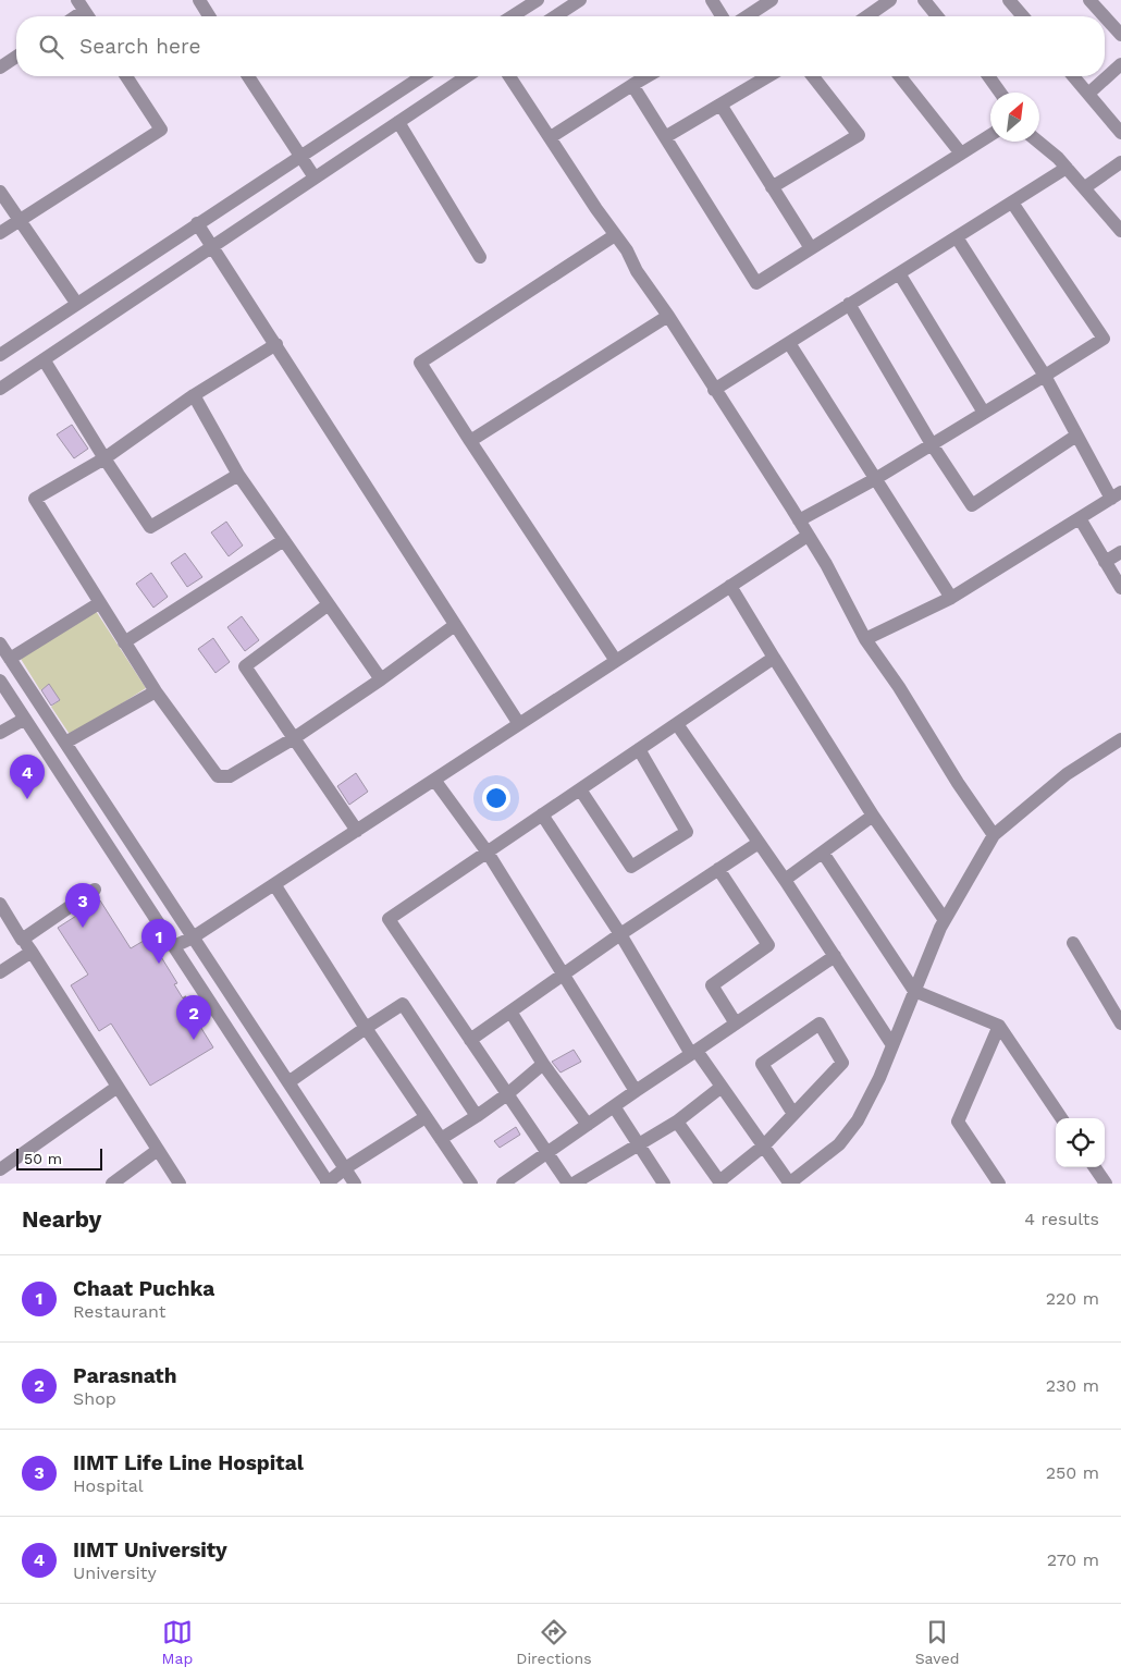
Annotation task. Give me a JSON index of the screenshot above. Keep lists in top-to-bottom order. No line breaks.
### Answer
{"scale_bar":"50 m","north":"top right","page":{"search":"Search here","pins":["4","3","1","2"],"scale":"50 m","heading":["Nearby","4 results"],"list":[{"mark":"1","name":"Chaat Puchka","note":"Restaurant","value":"220 m"},{"mark":"2","name":"Parasnath","note":"Shop","value":"230 m"},{"mark":"3","name":"IIMT Life Line Hospital","note":"Hospital","value":"250 m"},{"mark":"4","name":"IIMT University","note":"University","value":"270 m"}],"nav":["Map","Directions","Saved"]}}
